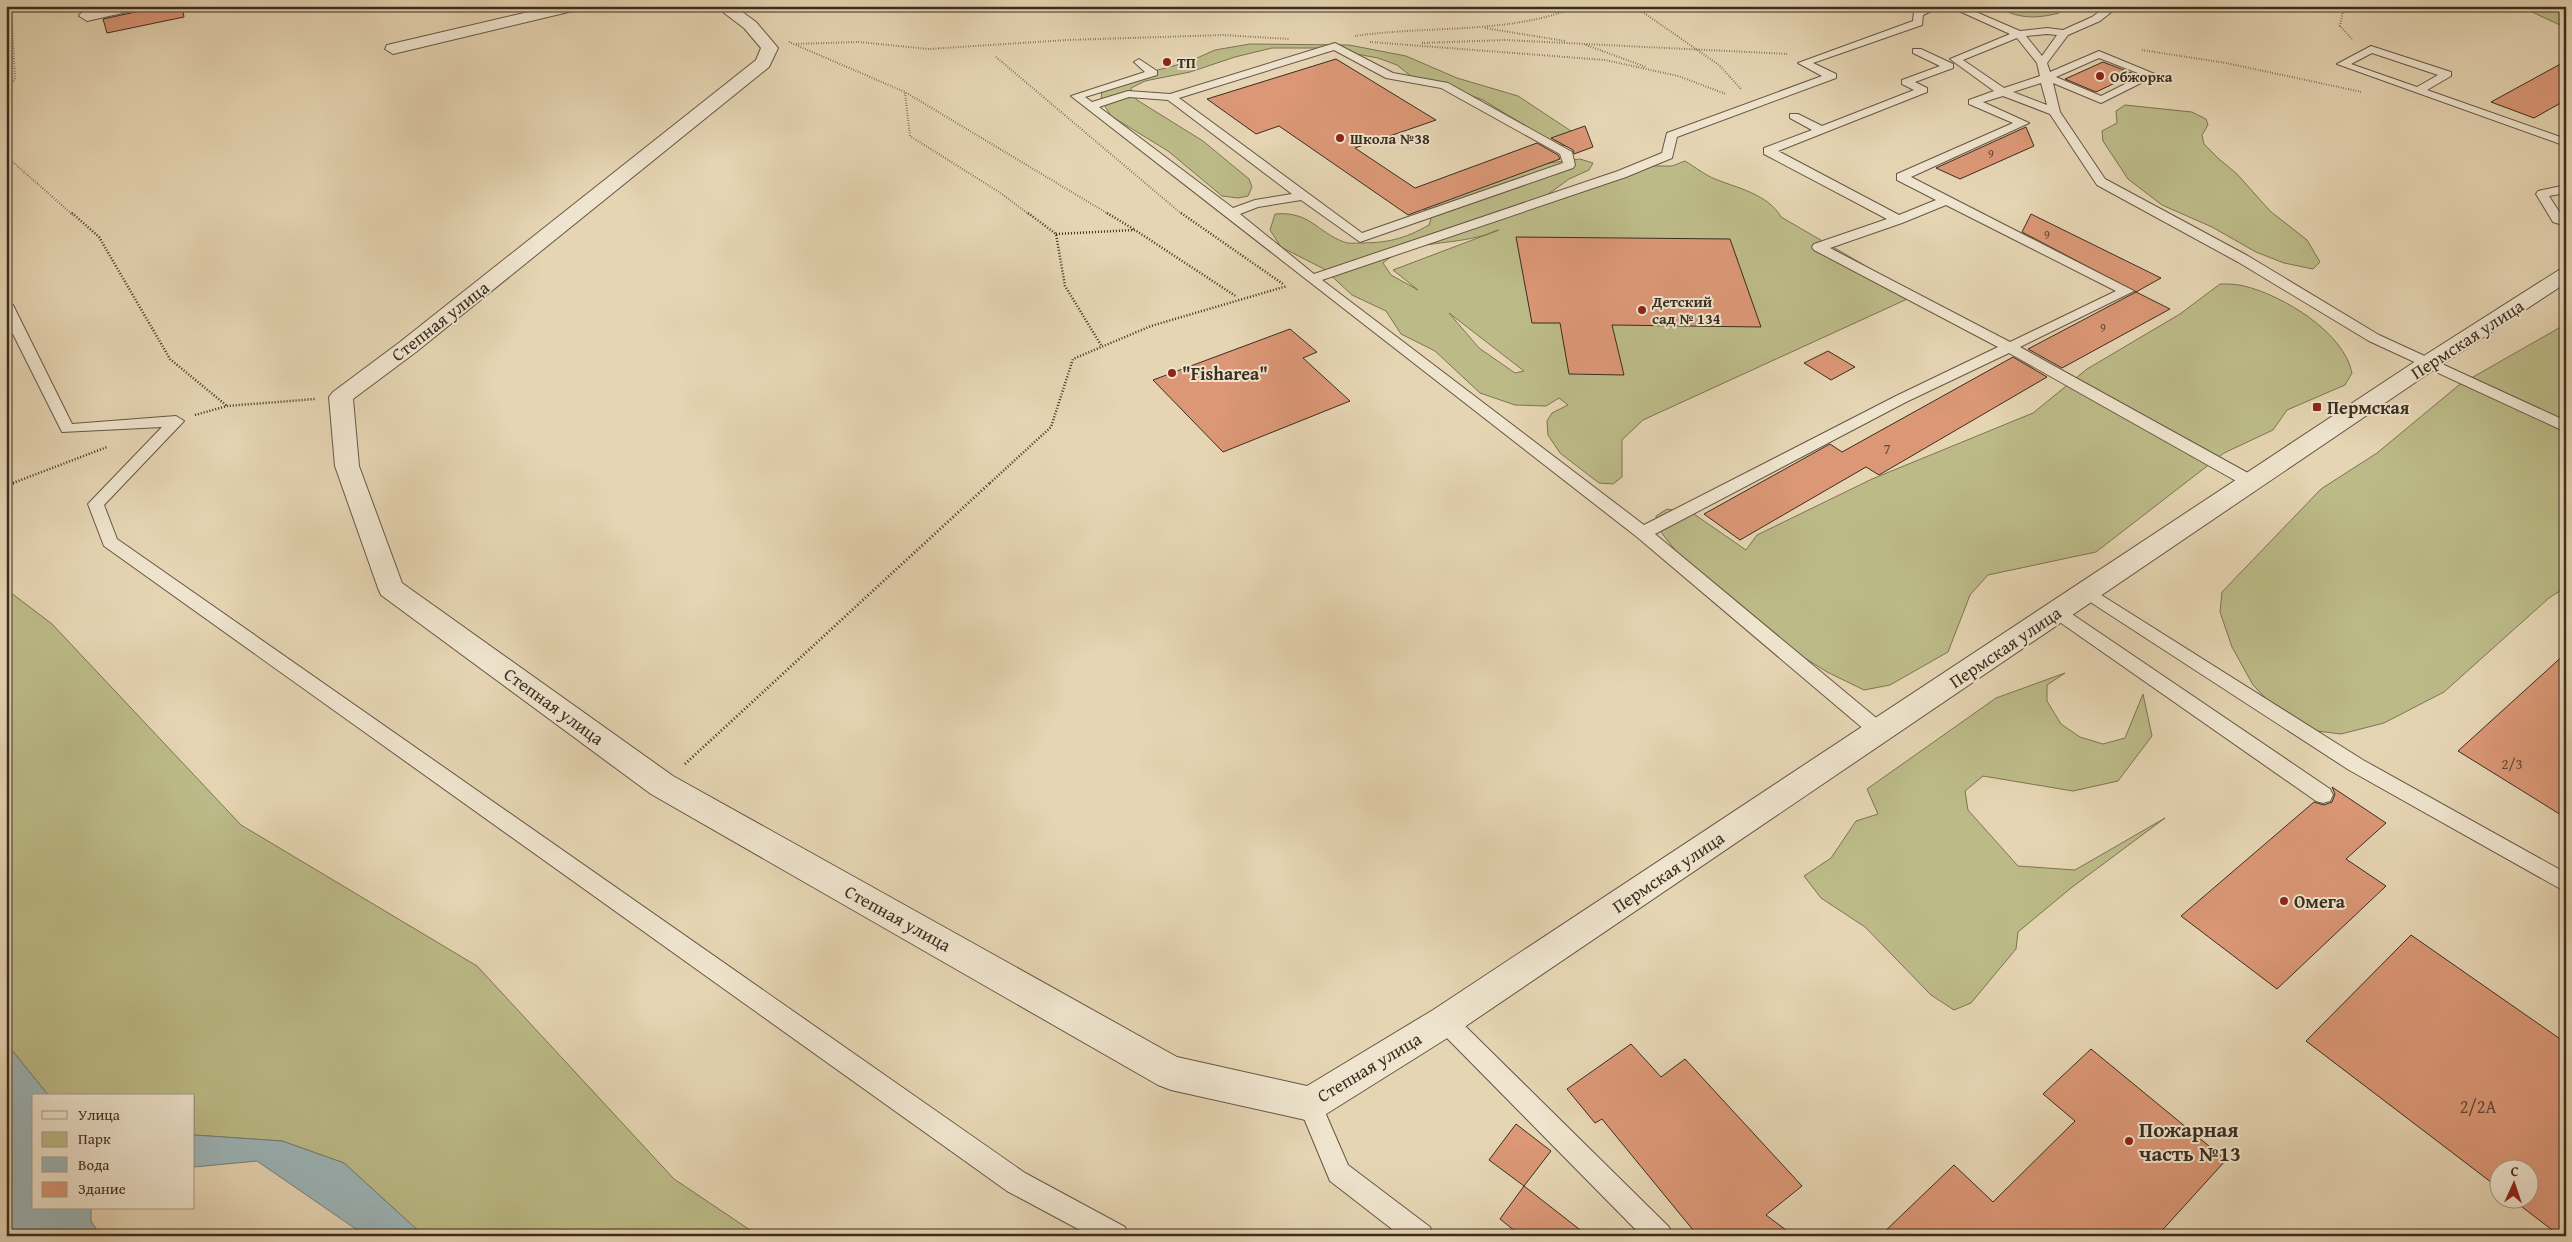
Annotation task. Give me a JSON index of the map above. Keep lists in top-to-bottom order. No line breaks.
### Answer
{"streets":{"street":["Степная улица","Пермская улица"]},"crossings":[["Степная улица","Пермская улица"]],"places":{"other":["ТП","Обжорка","Школа №38","Детский сад № 134","\"Fisharea\"","Омега","Пожарная часть №13"],"transit":["Пермская"]},"house_numbers":["9","9","9","7","2/3","2/2А"],"legend":["Улица","Парк","Вода","Здание"],"north":"top"}
